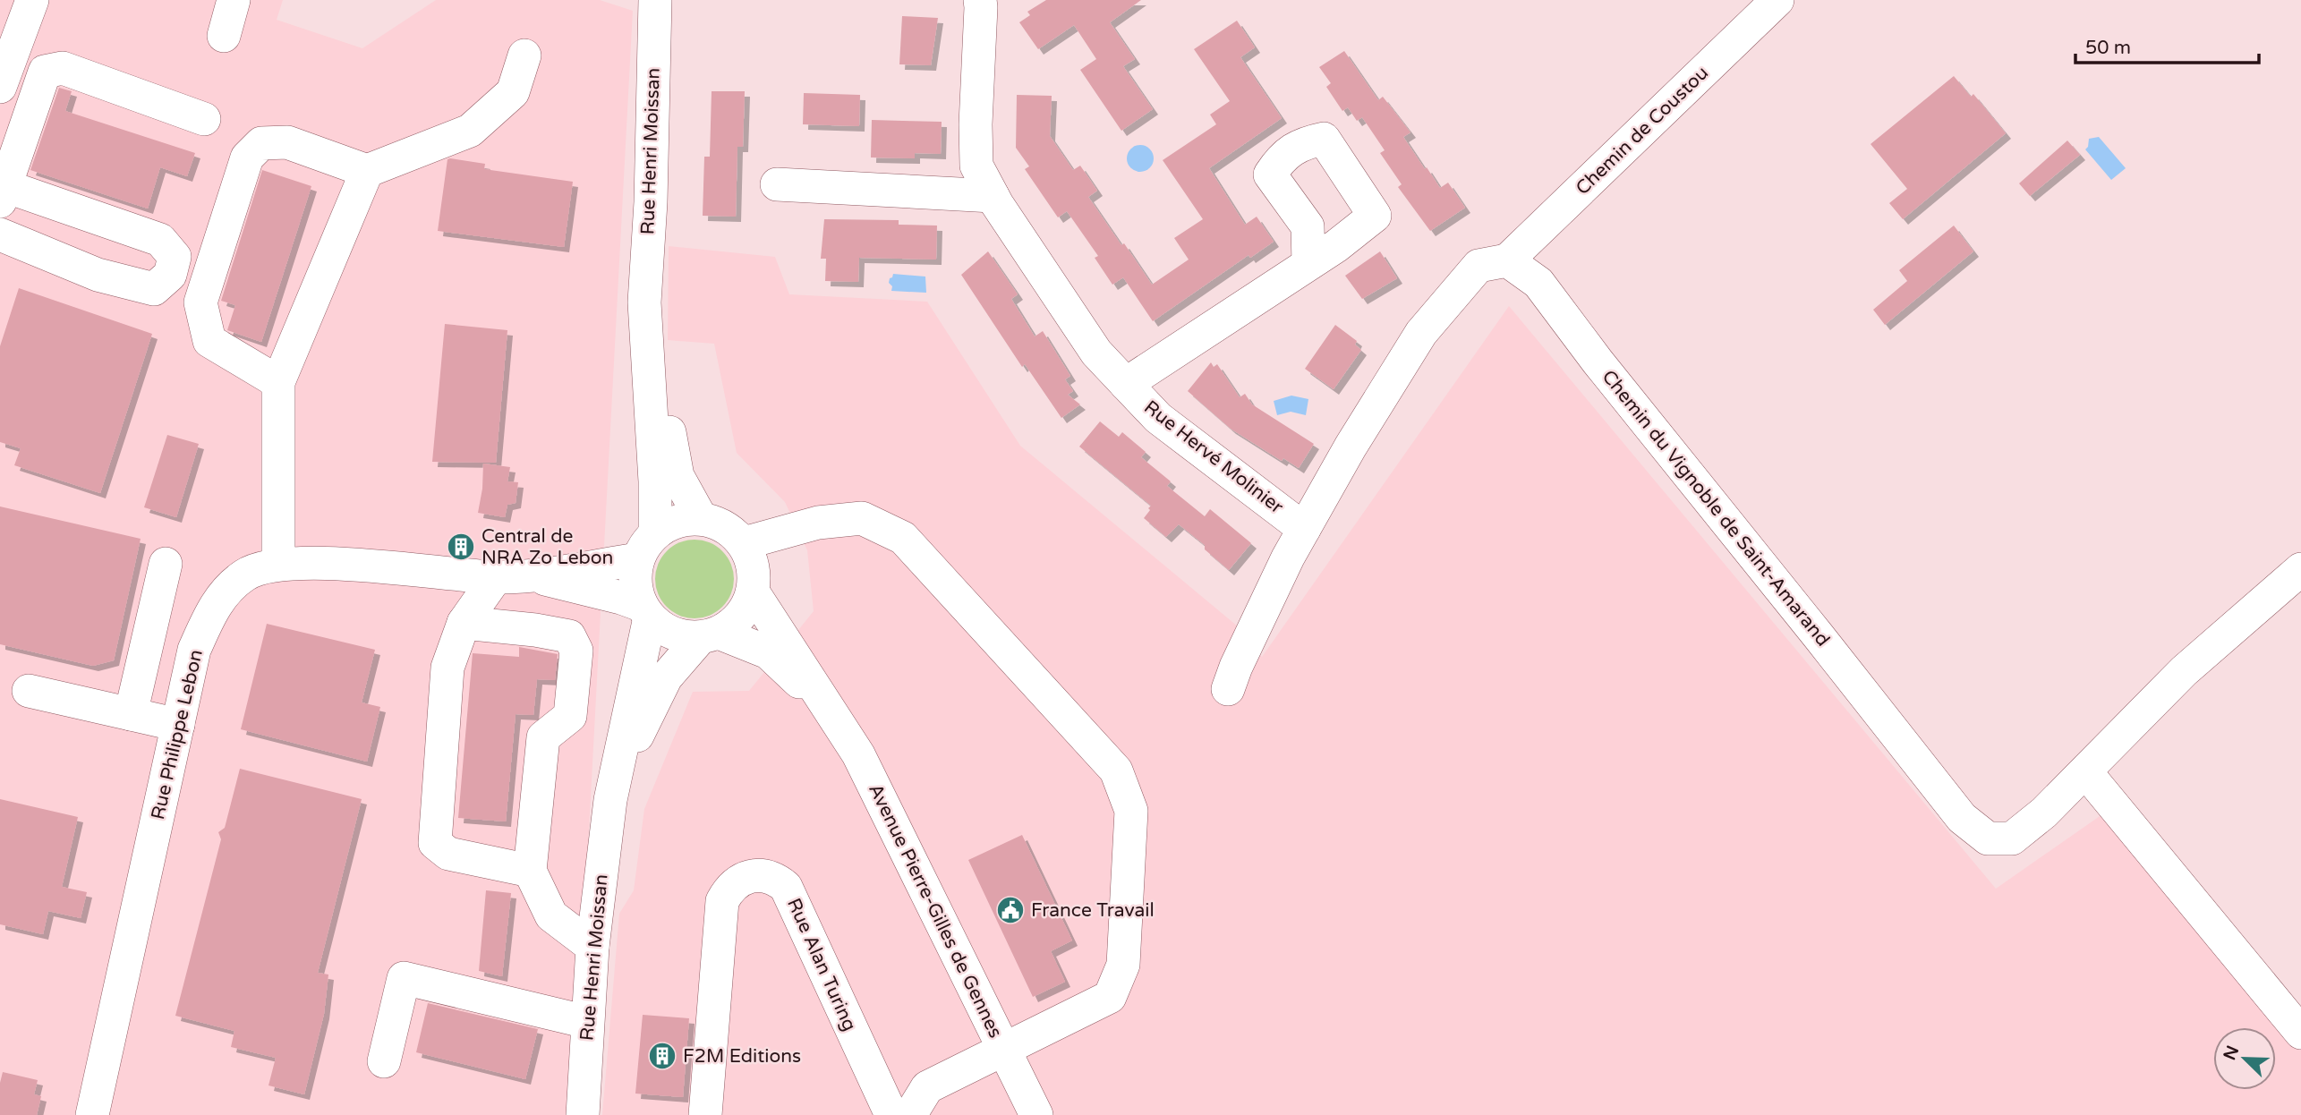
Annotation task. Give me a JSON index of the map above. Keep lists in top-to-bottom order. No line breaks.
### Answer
{"streets":{"street":["Chemin de Coustou","Rue Henri Moissan","Rue Hervé Molinier","Chemin du Vignoble de Saint-Amarand","Rue Philippe Lebon","Avenue Pierre-Gilles de Gennes","Rue Alan Turing"]},"crossings":[["Chemin de Coustou","Chemin du Vignoble de Saint-Amarand"],["Rue Henri Moissan","Rue Philippe Lebon"],["Rue Henri Moissan","Avenue Pierre-Gilles de Gennes"],["Rue Philippe Lebon","Avenue Pierre-Gilles de Gennes"]],"places":{"building":["Central de NRA Zo Lebon","F2M Editions"],"public building":["France Travail"]},"scale_bar":"50 m","north":"top left"}
